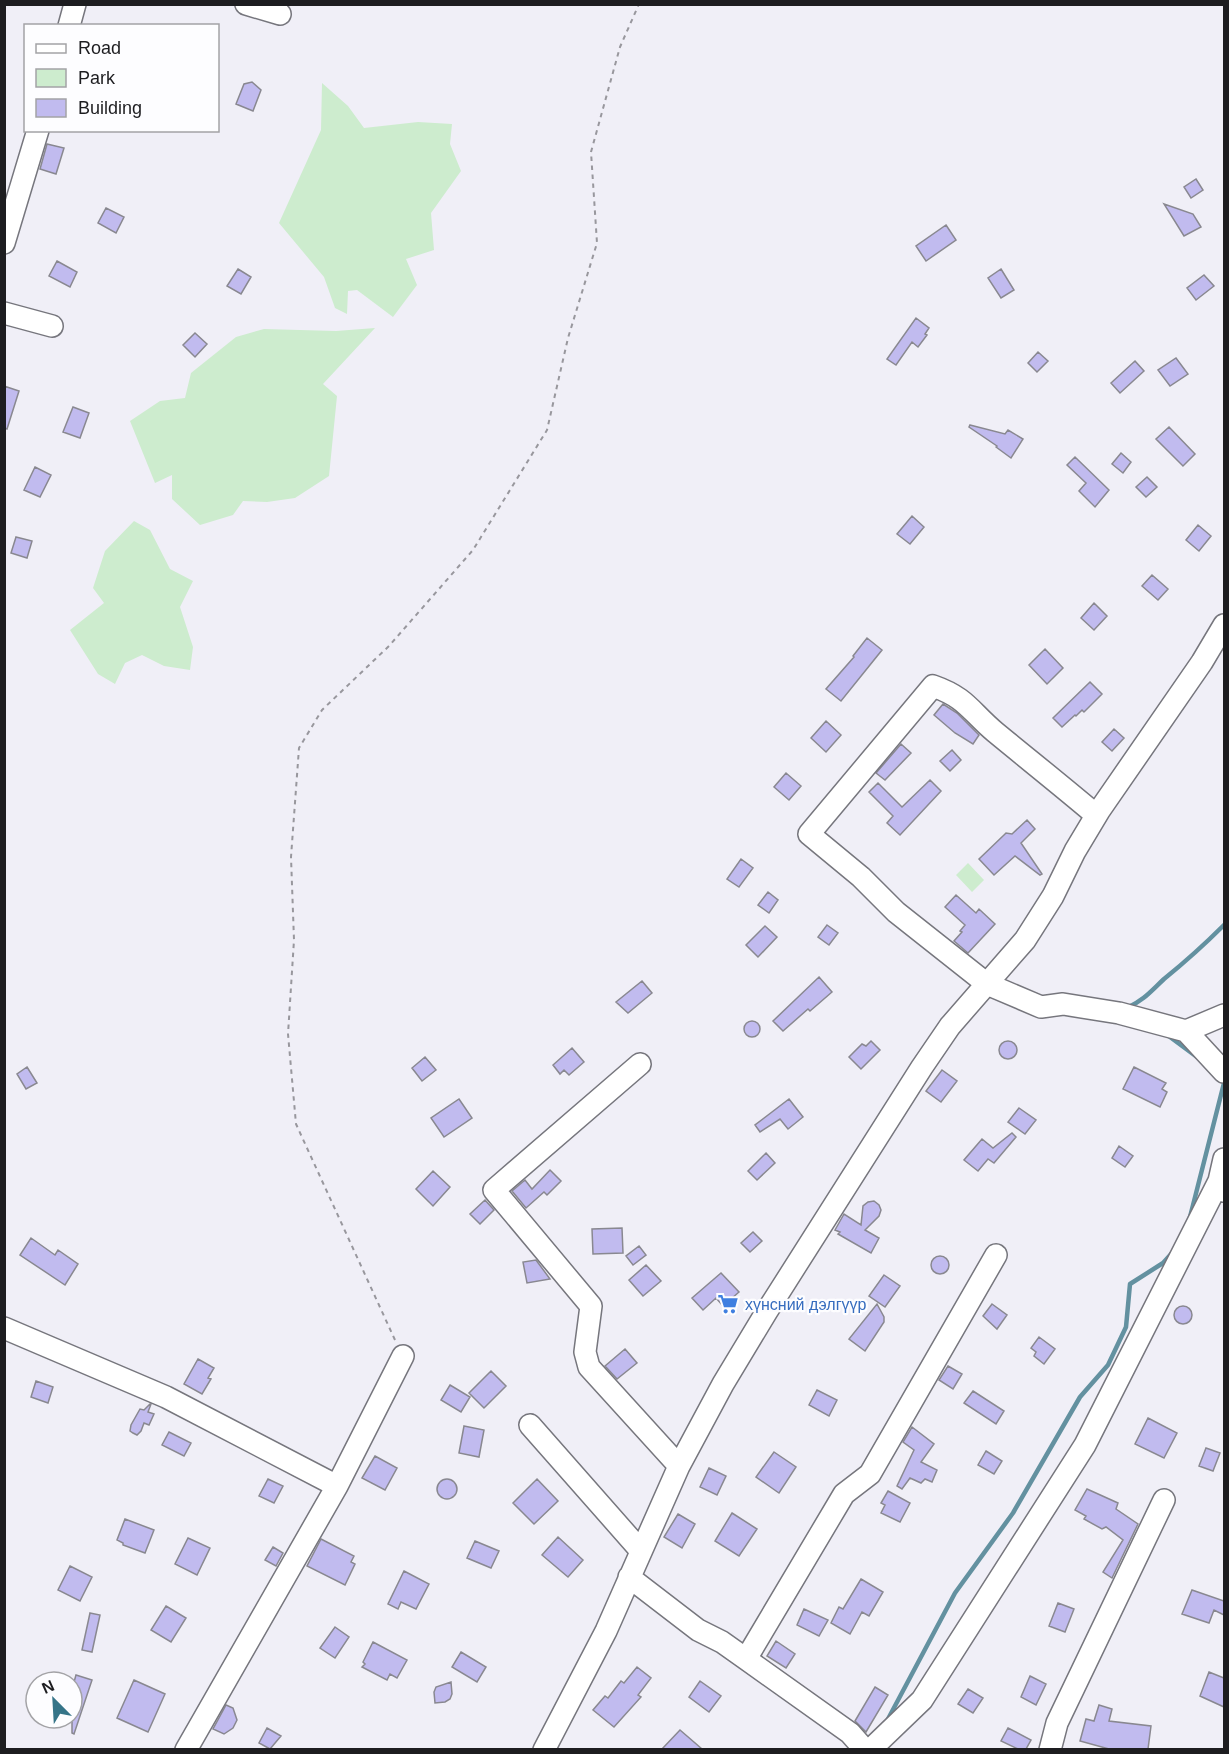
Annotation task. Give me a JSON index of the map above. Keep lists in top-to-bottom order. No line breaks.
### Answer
{"places":{"supermarket":["хүнсний дэлгүүр"]},"legend":["Road","Park","Building"],"north":"top left"}
